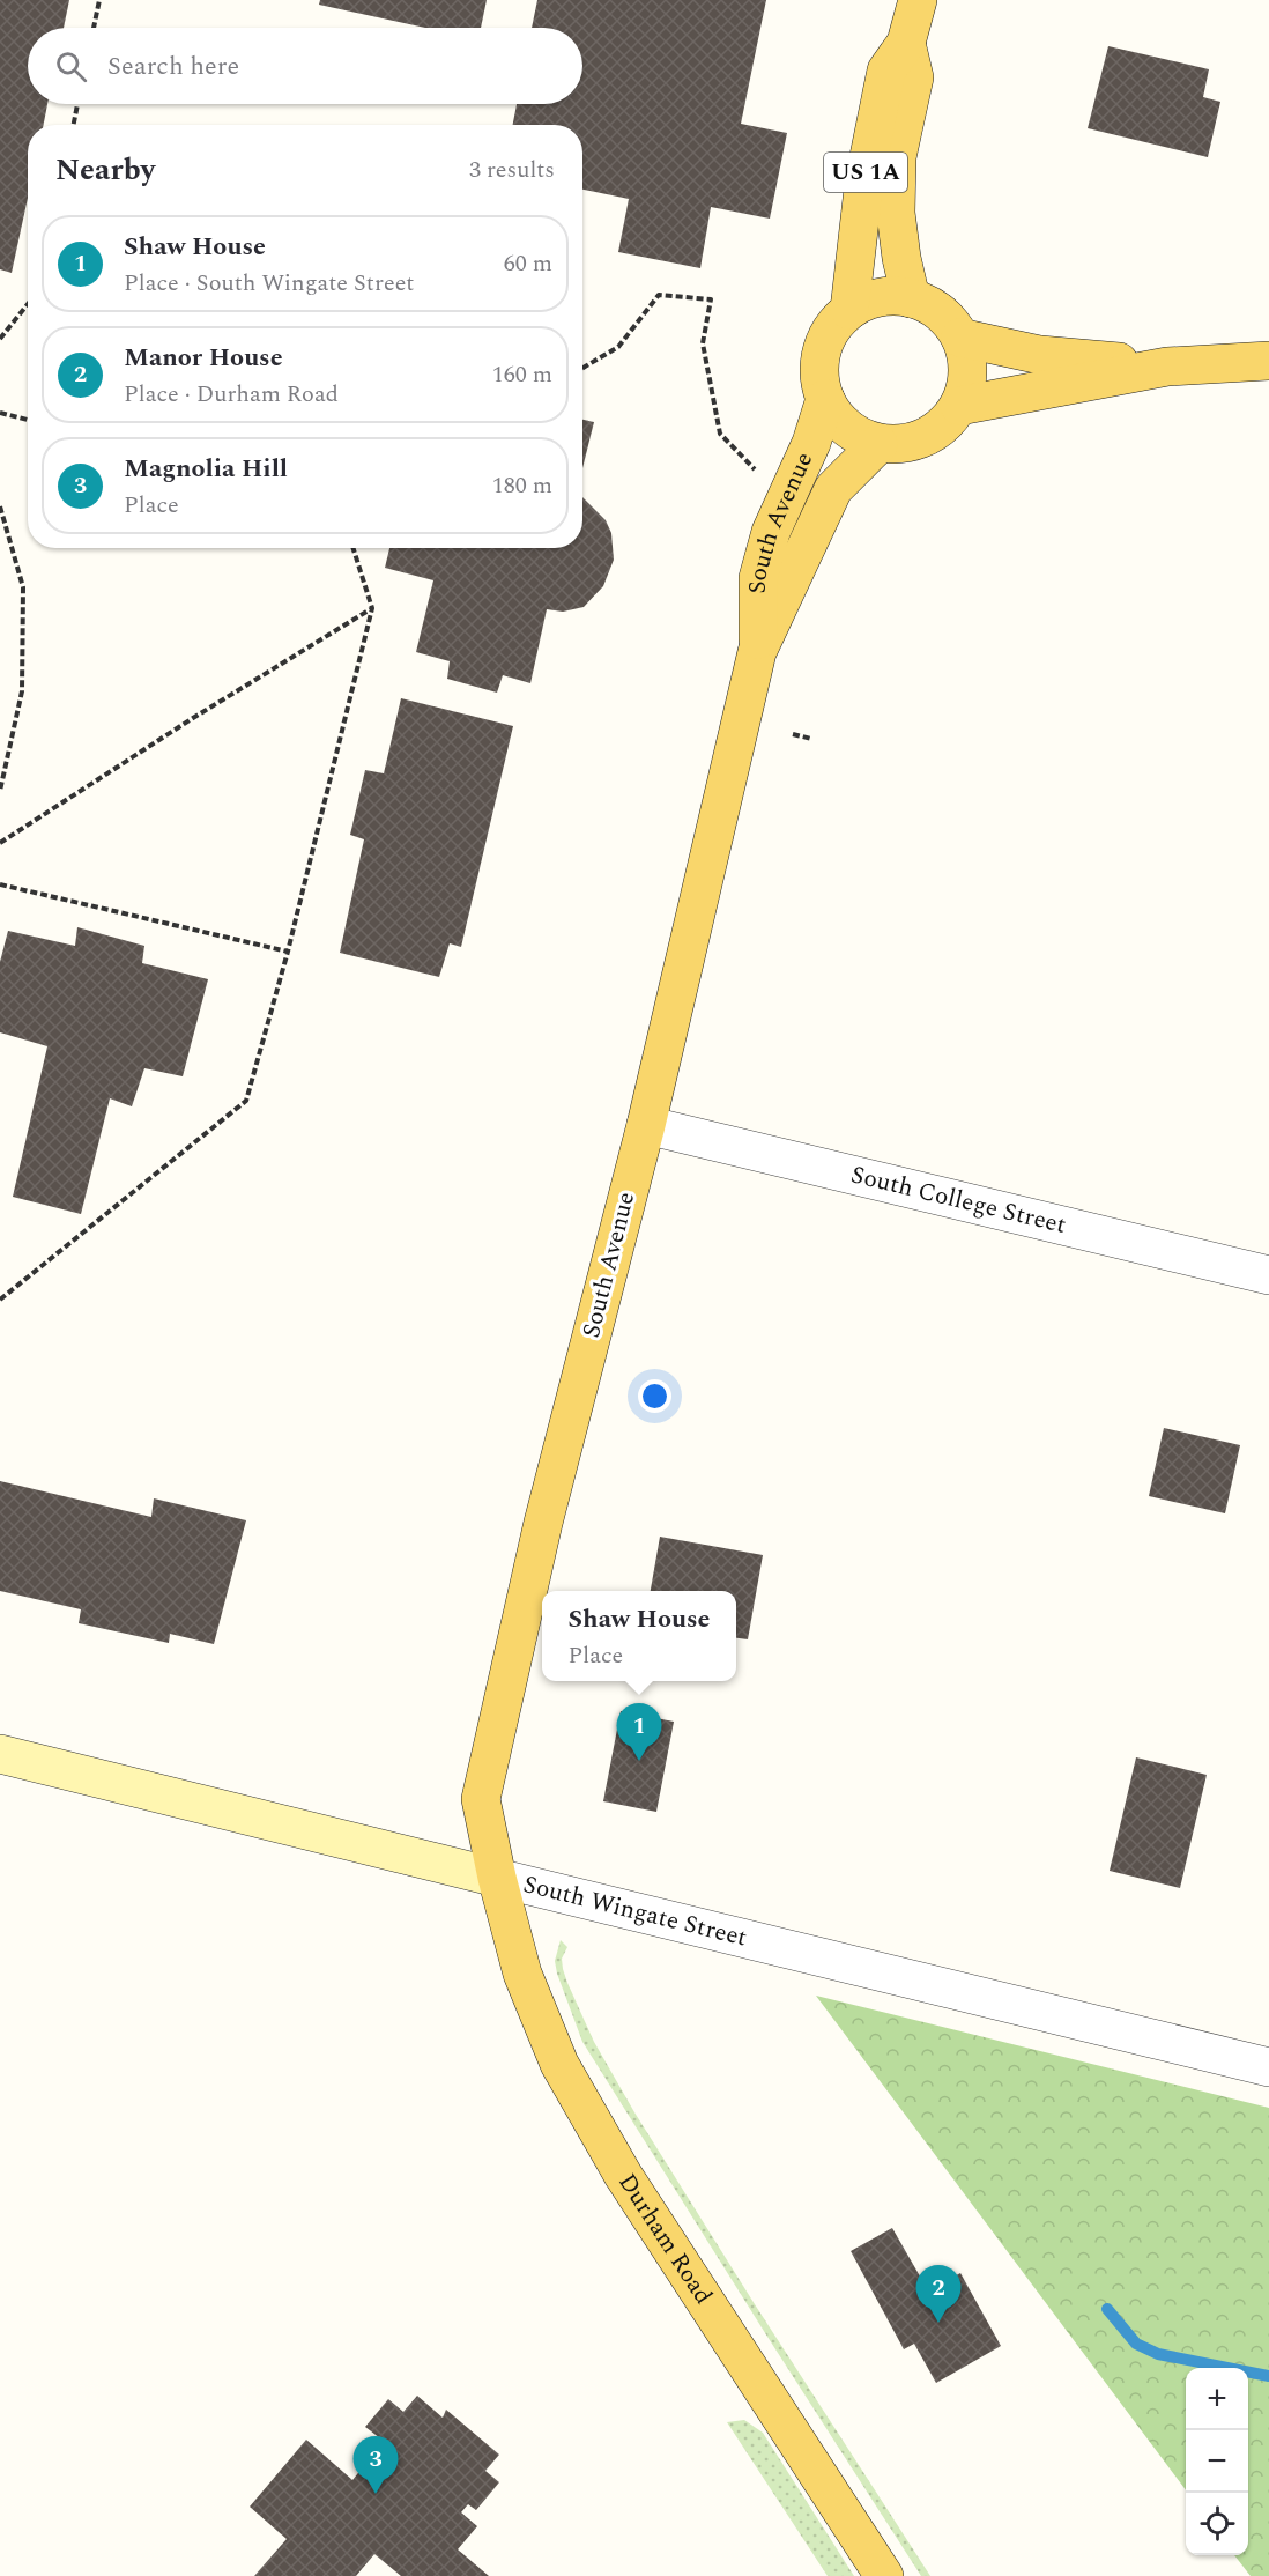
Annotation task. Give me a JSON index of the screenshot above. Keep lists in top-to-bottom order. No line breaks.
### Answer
{"streets":{"main road":["US 1A","South Avenue","Durham Road"],"street":["South College Street","South Wingate Street"]},"crossings":[["US 1A","South Avenue"],["South Avenue","South College Street"],["South Avenue","South Wingate Street"],["South Avenue","Durham Road"],["South Wingate Street","Durham Road"]],"page":{"search":"Search here","heading":["Nearby","3 results"],"list":[{"mark":"1","name":"Shaw House","note":"Place · South Wingate Street","value":"60 m"},{"mark":"2","name":"Manor House","note":"Place · Durham Road","value":"160 m"},{"mark":"3","name":"Magnolia Hill","note":"Place","value":"180 m"}],"popup":["Shaw House","Place"],"pins":["1","2","3"],"map_buttons":["+","−"]}}
